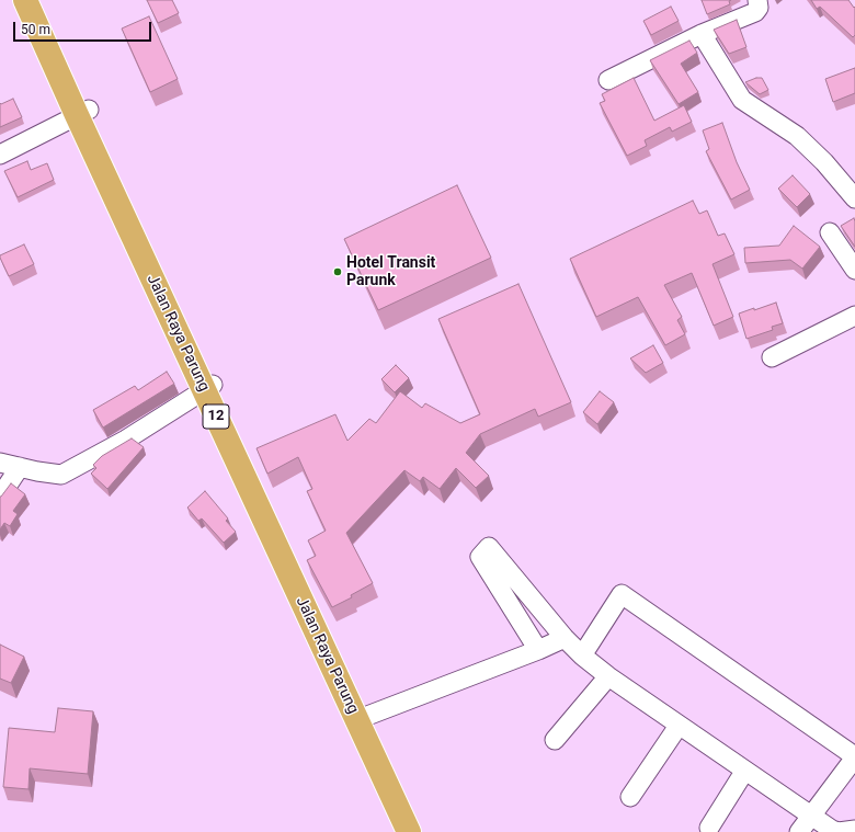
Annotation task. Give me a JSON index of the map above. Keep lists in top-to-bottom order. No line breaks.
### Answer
{"streets":{"highway":["Jalan Raya Parung","12"]},"places":["Hotel Transit Parunk"],"scale_bar":"50 m"}
